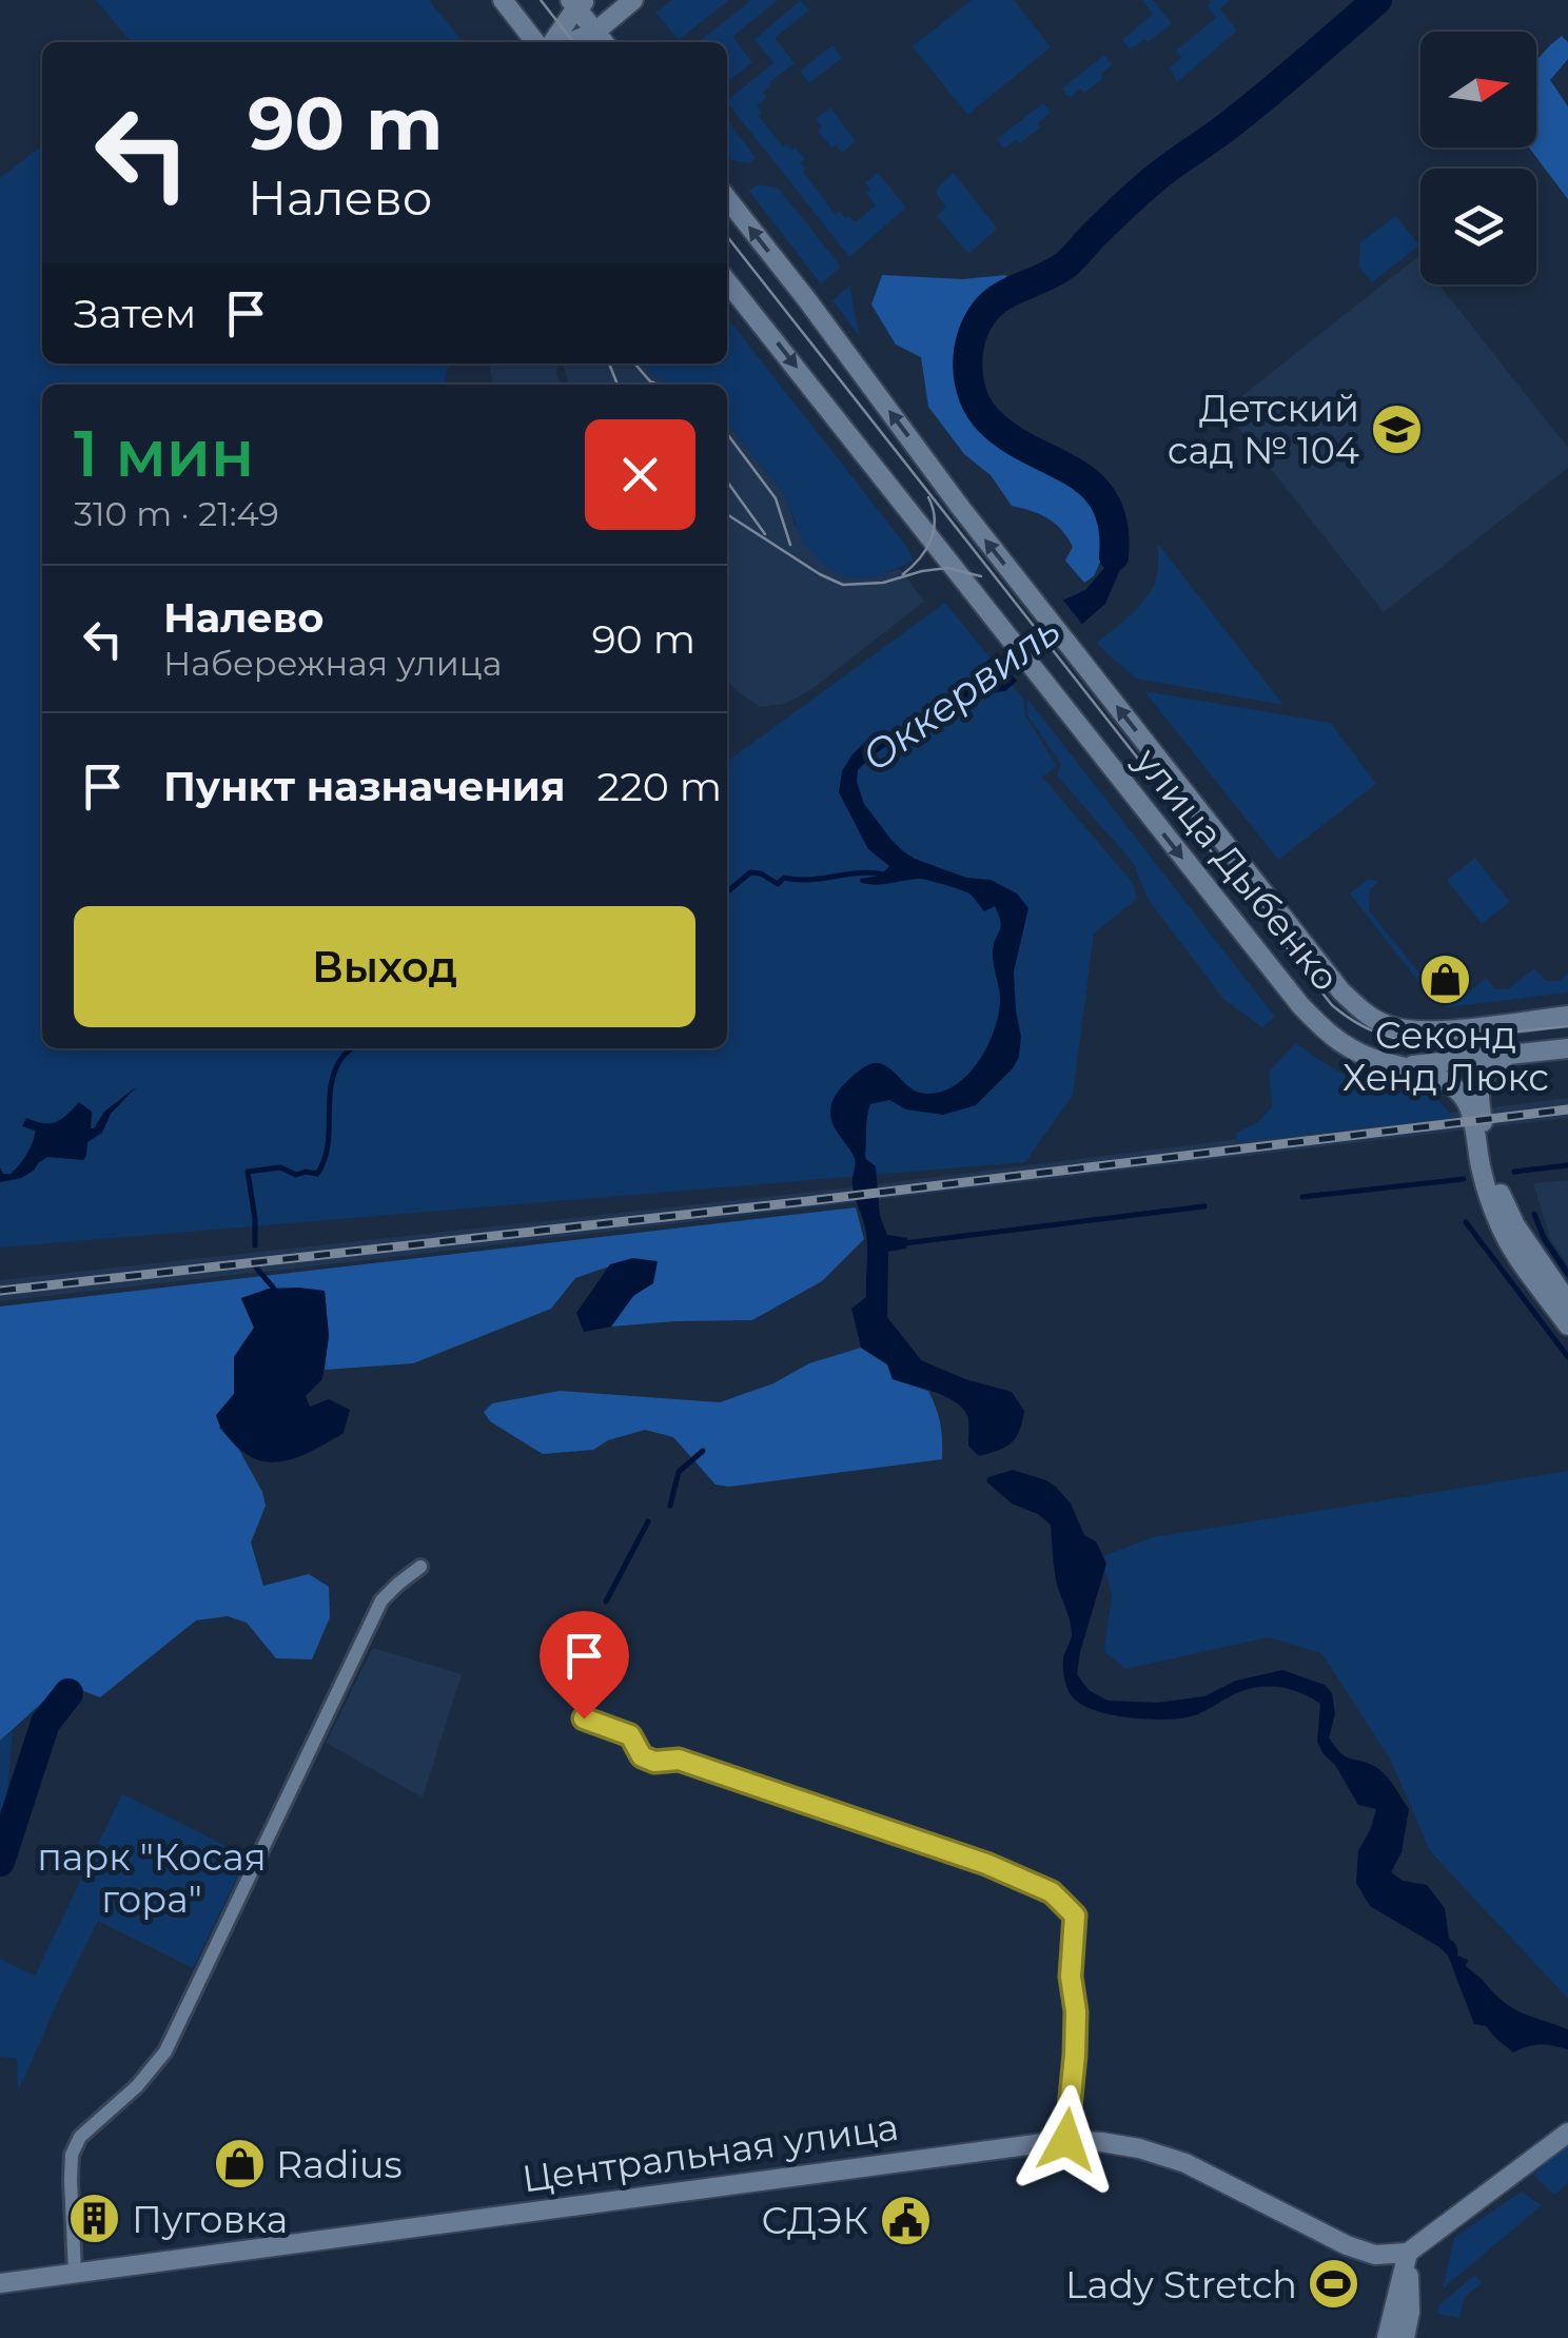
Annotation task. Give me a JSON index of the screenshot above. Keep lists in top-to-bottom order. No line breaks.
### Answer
{"streets":{"street":["улица Дыбенко","Центральная улица"]},"water":["Оккервиль"],"parks":["парк \"Косая гора\""],"places":{"school or university":["Детский сад № 104"],"shop":["Секонд Хенд Люкс","Radius"],"building":["Пуговка"],"public building":["СДЭК"],"sports":["Lady Stretch"]},"north":"right","page":{"turn":["90 m","Налево"],"then":"Затем","heading":["1 мин","310 m · 21:49"],"list":[{"name":"Налево","note":"Набережная улица","value":"90 m"},{"name":"Пункт назначения","value":"220 m"}],"buttons":"Выход"}}
